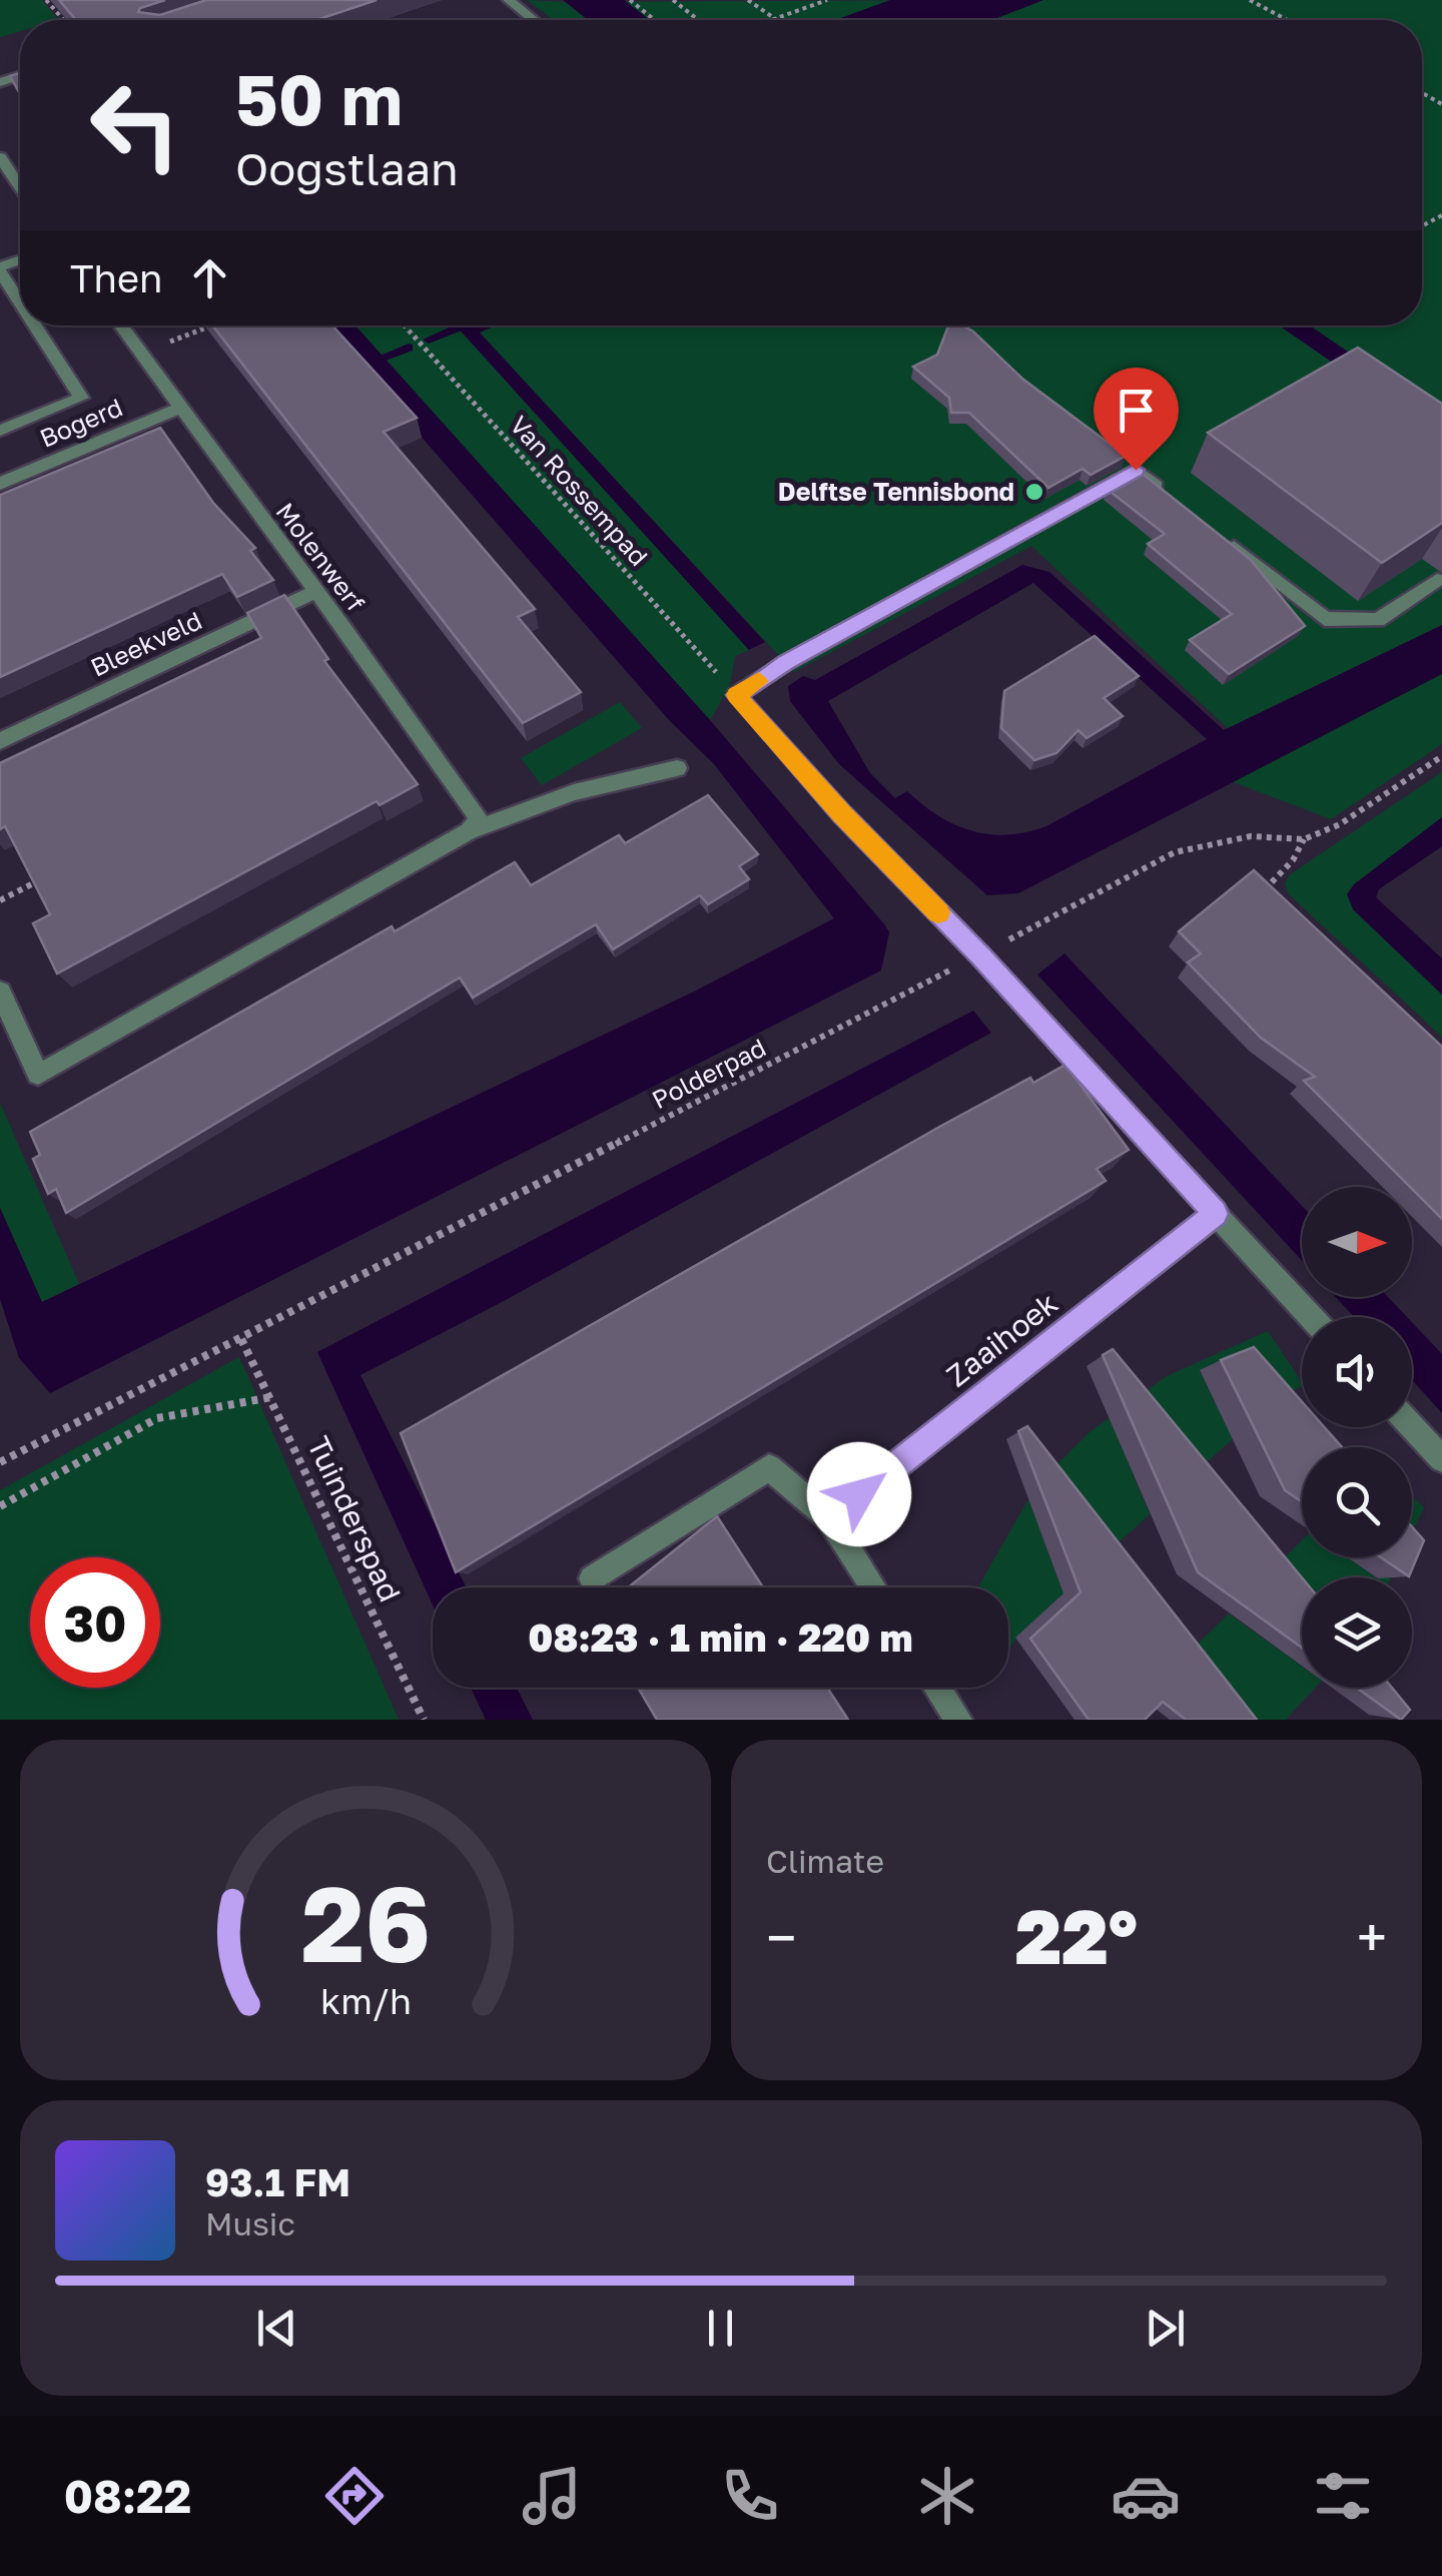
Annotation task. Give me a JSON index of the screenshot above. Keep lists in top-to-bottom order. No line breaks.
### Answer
{"streets":{"street":["Bogerd","Molenwerf","Bleekveld","Zaaihoek"],"path":["Van Rossempad","Polderpad","Tuinderspad"]},"crossings":[["Bogerd","Molenwerf"],["Molenwerf","Bleekveld"],["Polderpad","Tuinderspad"]],"places":["Delftse Tennisbond"],"north":"right","page":{"turn":["50 m","Oogstlaan"],"then":"Then","limit":"30","trip":"08:23 · 1 min · 220 m","tile":"Climate","heat":["−","22°","+"],"song":["93.1 FM","Music"],"tabs":"08:22","gauge":["26","km/h"]}}
